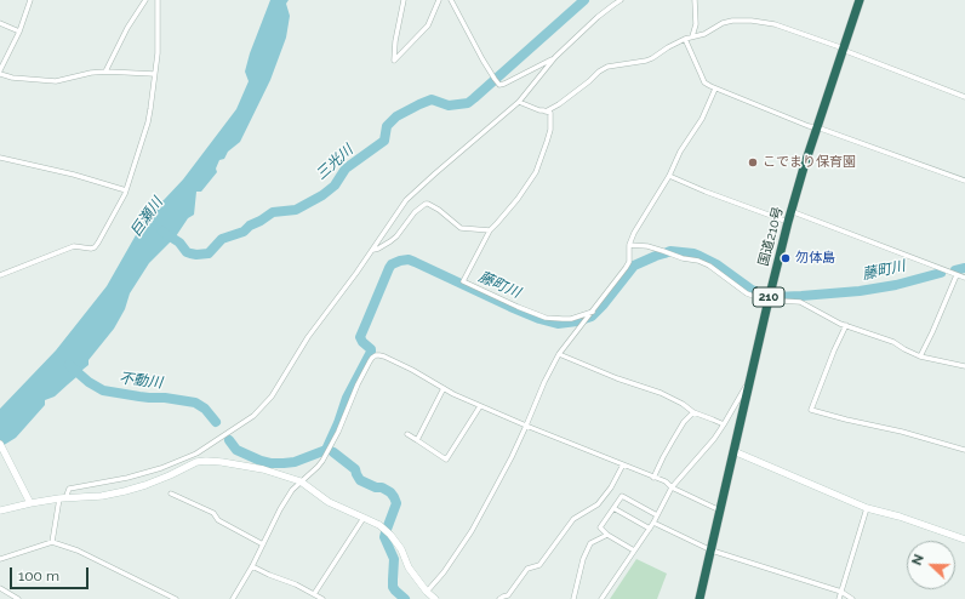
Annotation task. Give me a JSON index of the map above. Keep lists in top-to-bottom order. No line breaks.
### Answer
{"streets":{"highway":["国道210号","210"]},"water":["三光川","巨瀬川","藤町川","不動川"],"places":["こでまり保育園","勿体島"],"scale_bar":"100 m","north":"left"}
